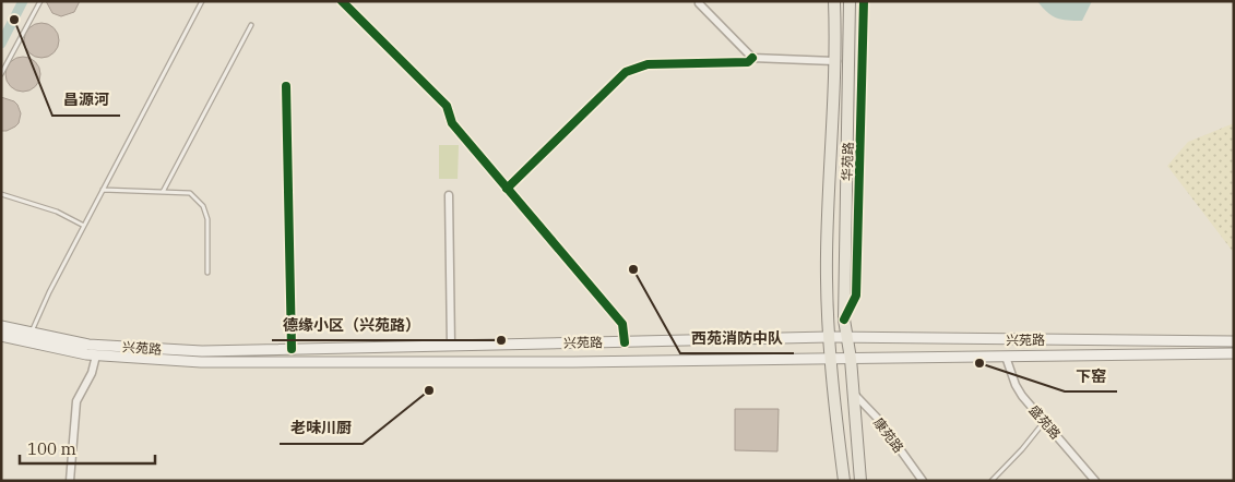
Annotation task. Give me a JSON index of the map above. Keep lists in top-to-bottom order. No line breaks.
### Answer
{"streets":{"main road":["华苑路","兴苑路"],"street":["盛苑路","康苑路"]},"crossings":[["华苑路","兴苑路"],["华苑路","康苑路"],["兴苑路","盛苑路"]],"places":["昌源河","西苑消防中队","德缘小区（兴苑路）","下窑","老味川厨"],"scale_bar":"100 m"}
